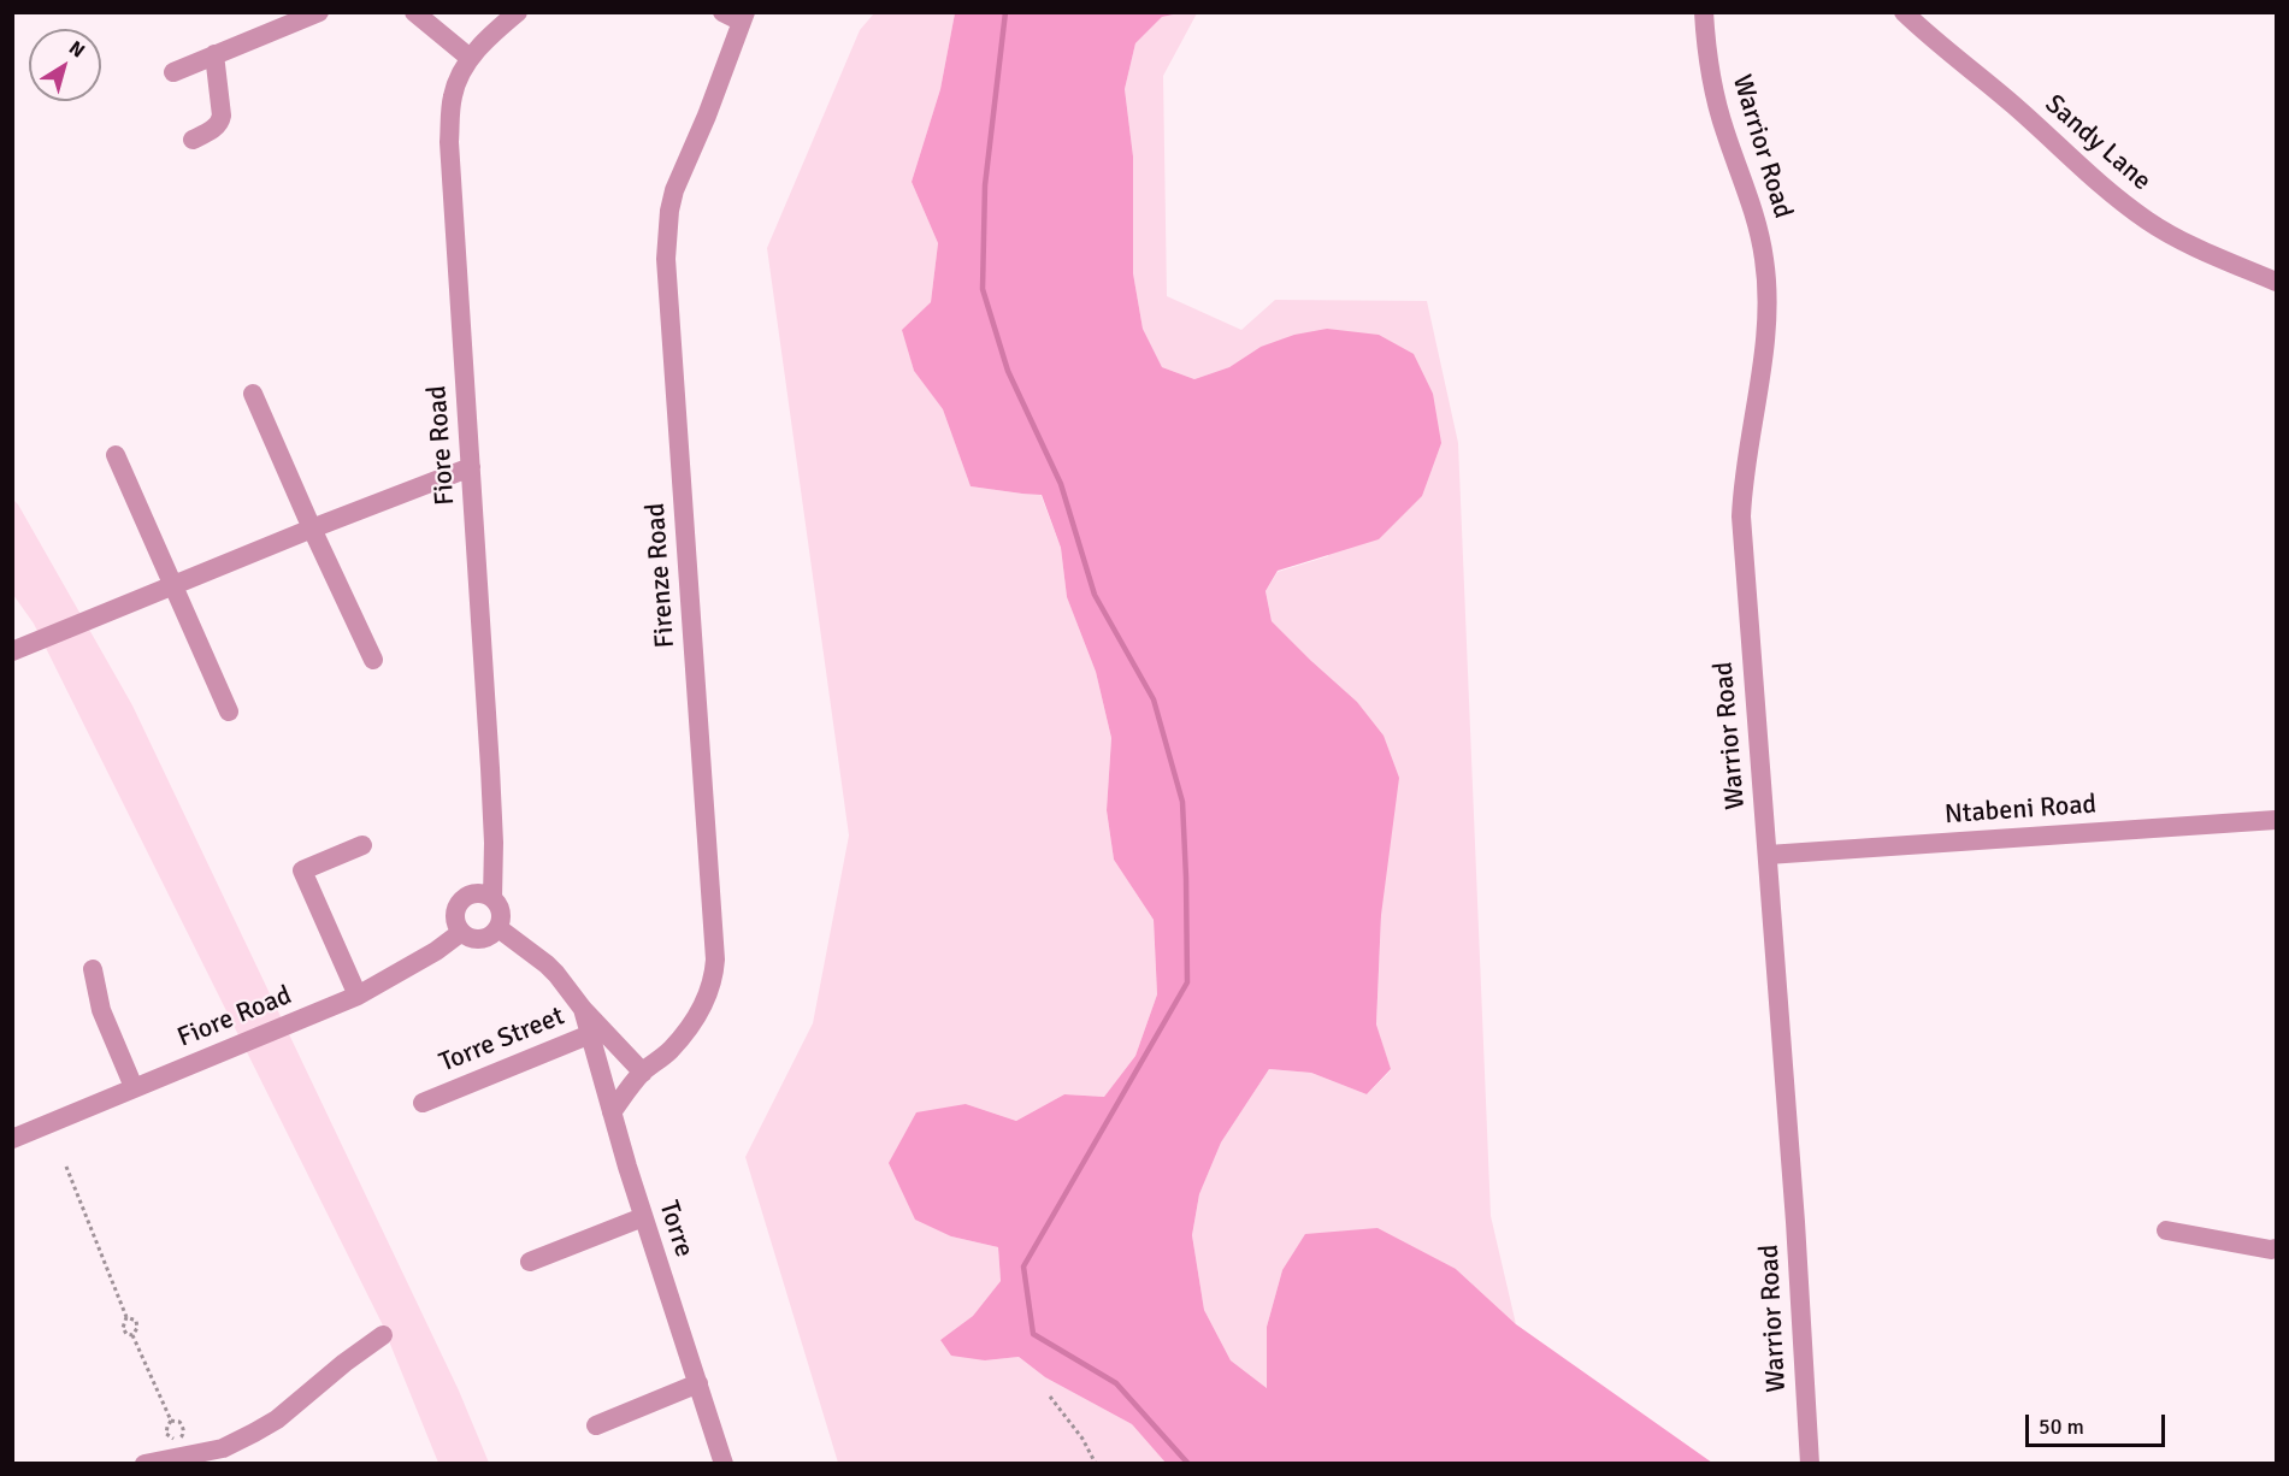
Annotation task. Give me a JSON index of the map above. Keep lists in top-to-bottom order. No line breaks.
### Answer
{"streets":{"street":["Sandy Lane","Warrior Road","Fiore Road","Firenze Road","Ntabeni Road","Torre Street","Torre"]},"crossings":[["Warrior Road","Ntabeni Road"],["Fiore Road","Torre"],["Firenze Road","Torre"],["Torre Street","Torre"]],"scale_bar":"50 m","north":"top right"}
